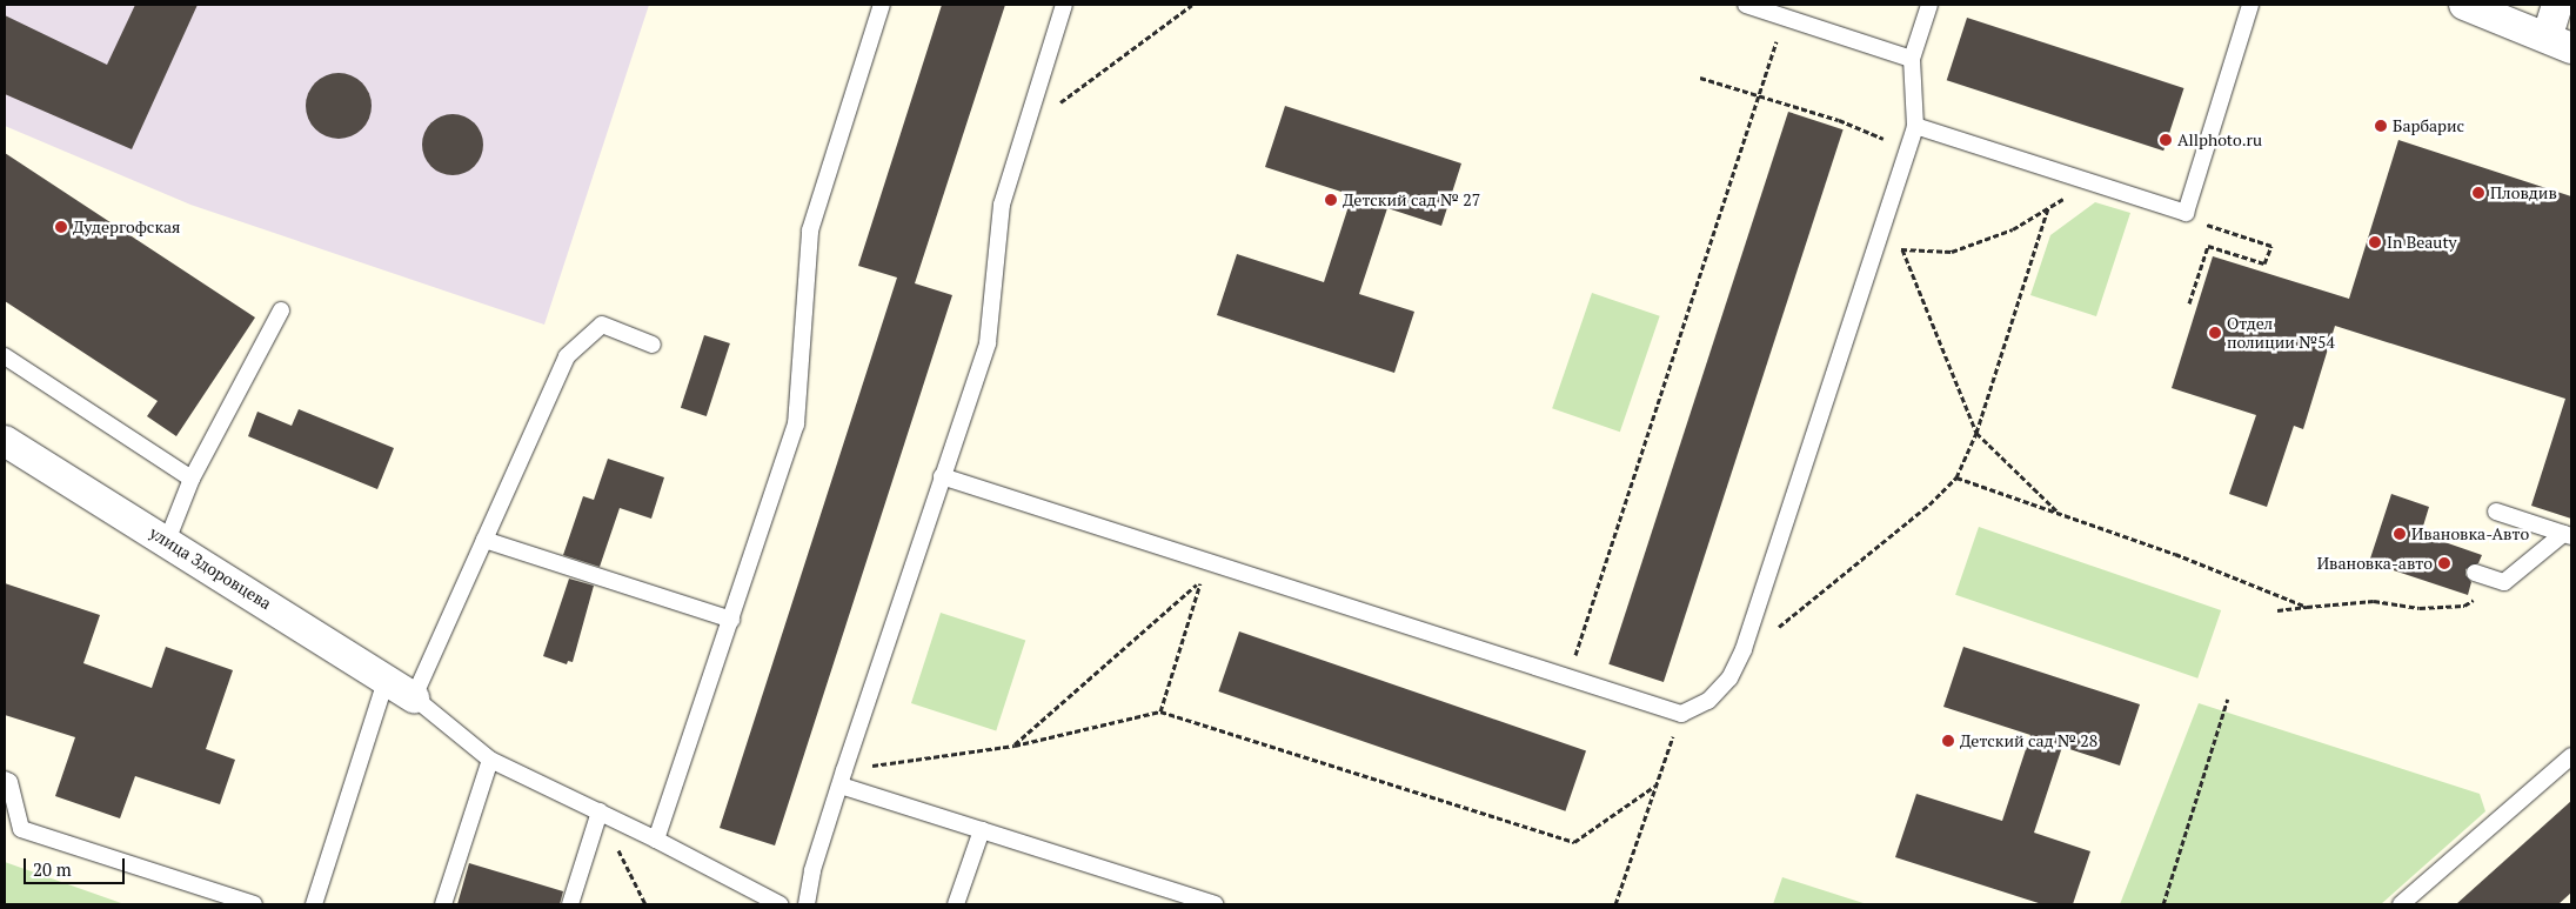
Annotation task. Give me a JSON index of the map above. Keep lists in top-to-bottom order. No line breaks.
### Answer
{"streets":{"street":["улица Здоровцева"]},"places":["Барбарис","Allphoto.ru","Пловдив","Детский сад № 27","Дудергофская","In Beauty","Отдел полиции №54","Ивановка-Авто","Ивановка-авто","Детский сад № 28"],"scale_bar":"20 m"}
